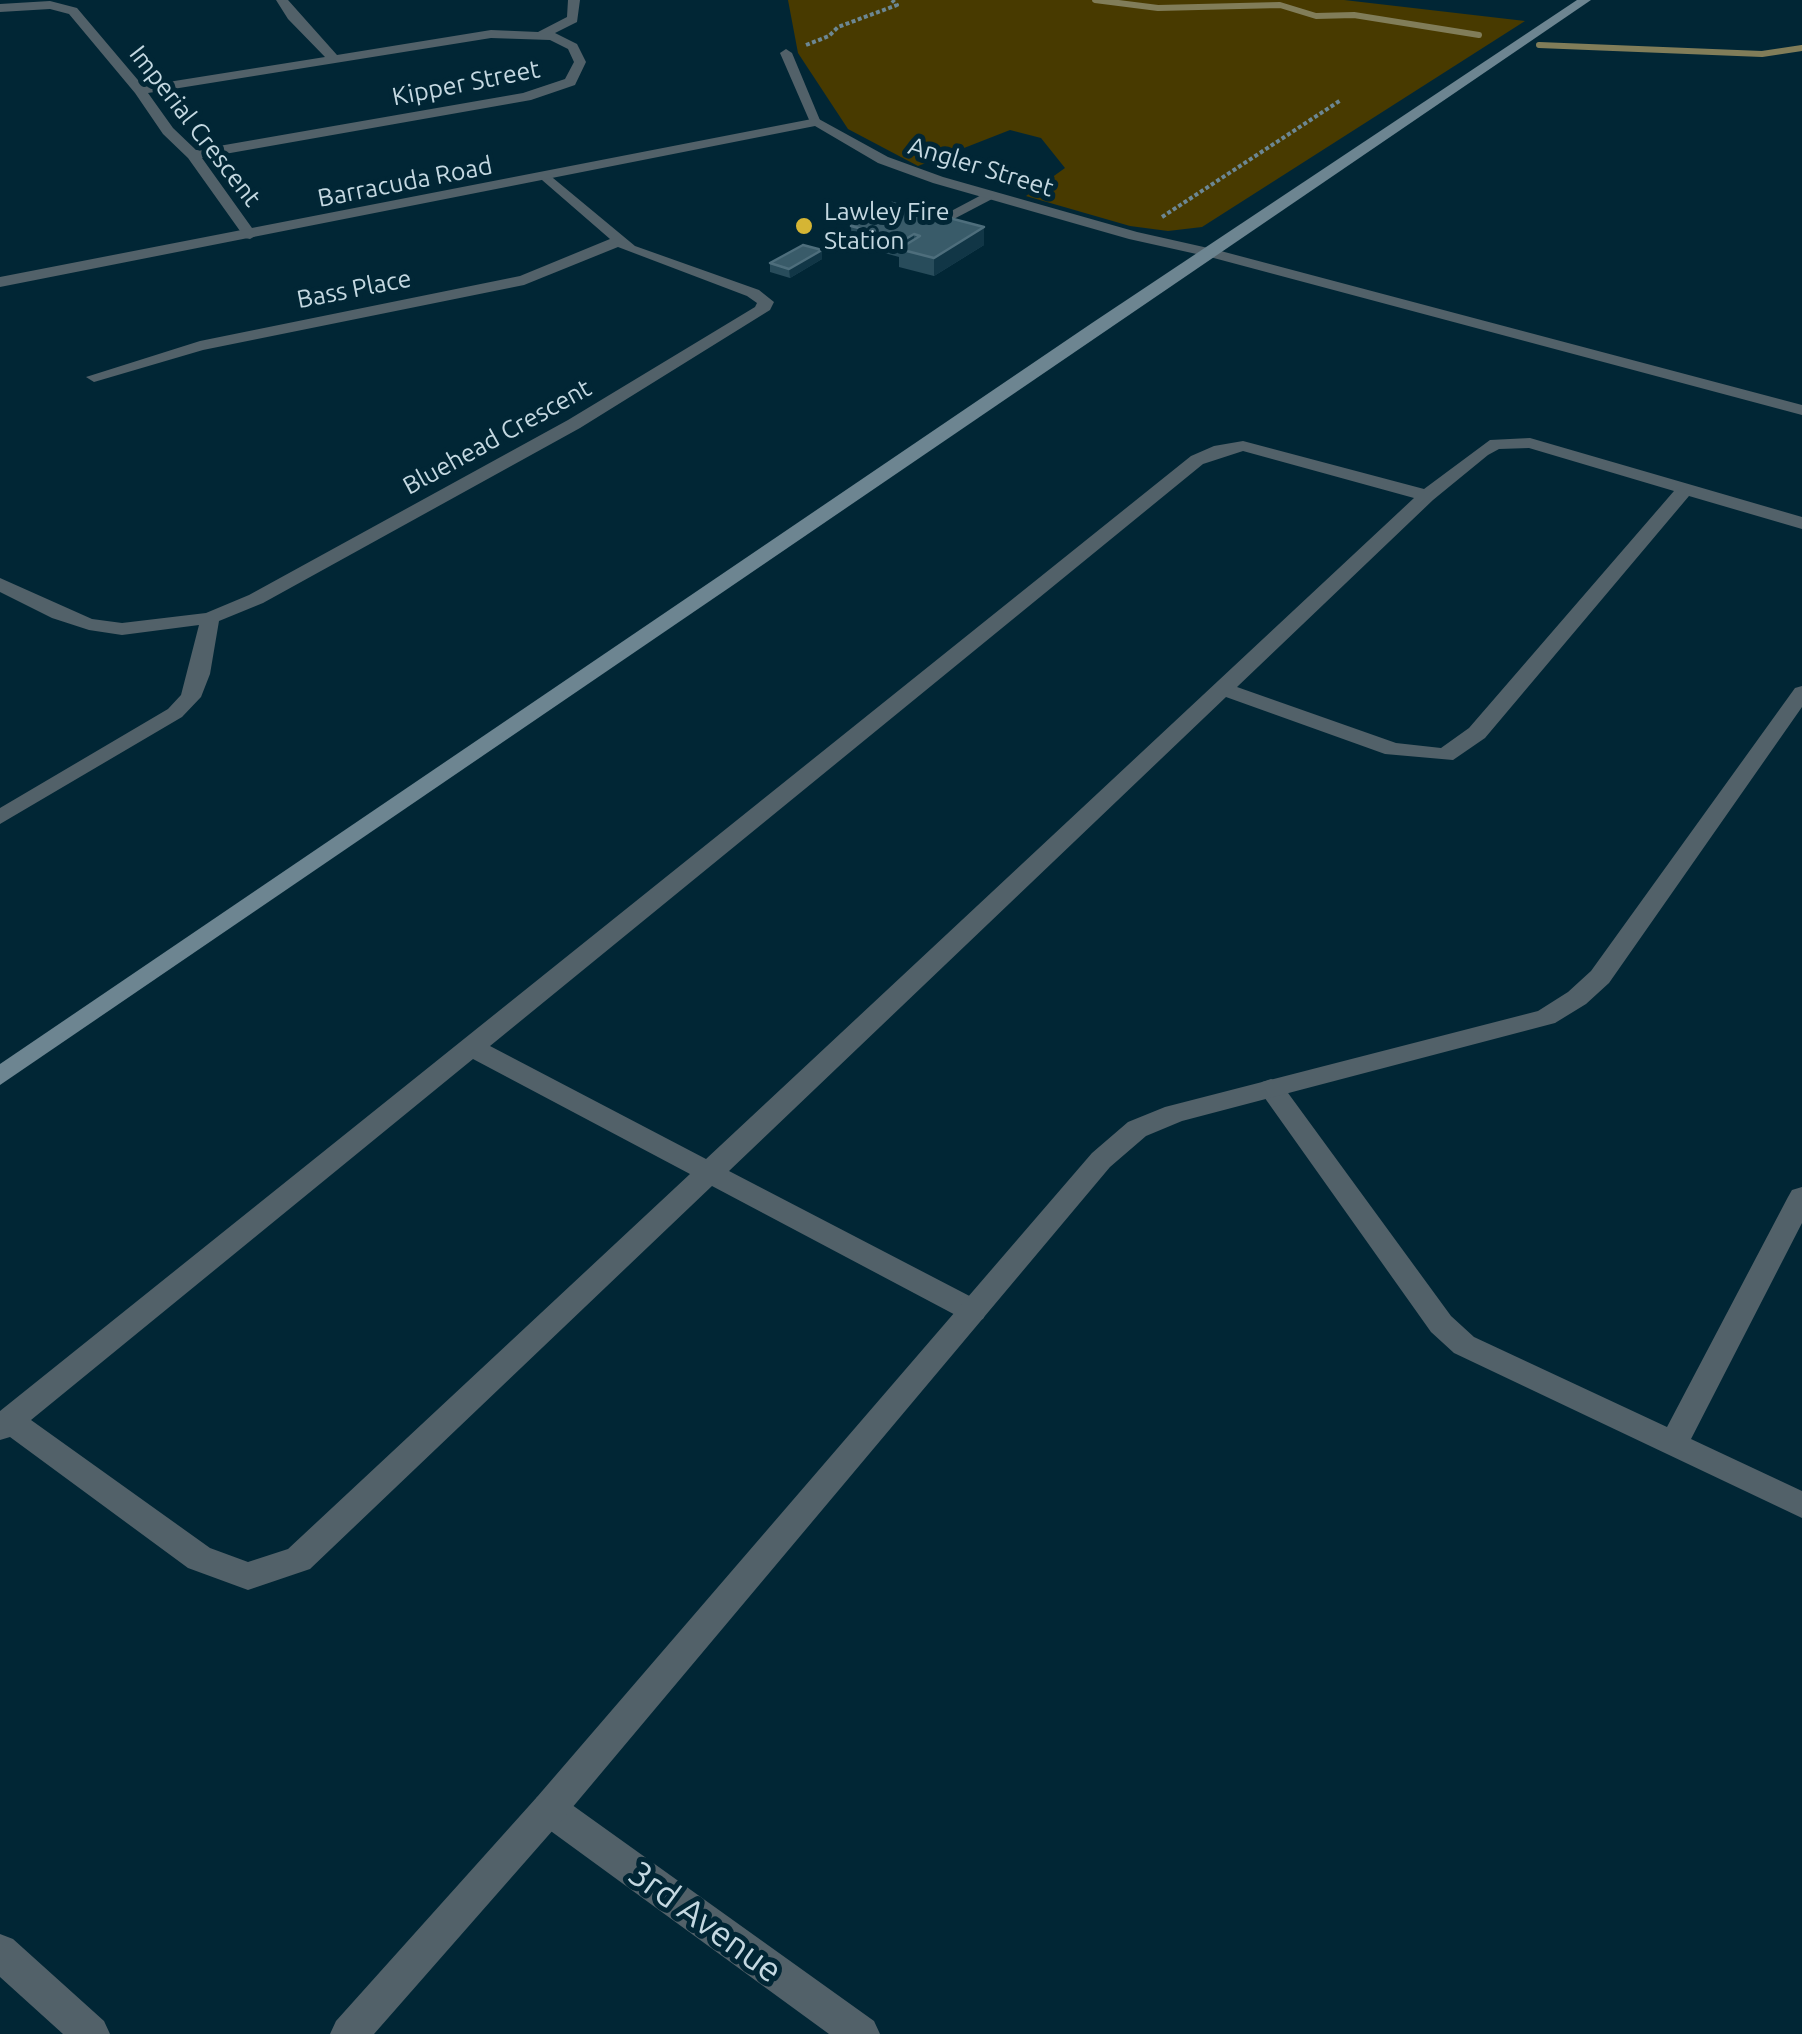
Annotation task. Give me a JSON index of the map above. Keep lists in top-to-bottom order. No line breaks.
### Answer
{"streets":{"street":["Kipper Street","Imperial Crescent","Angler Street","Barracuda Road","Bass Place","Bluehead Crescent","3rd Avenue"]},"crossings":[["Kipper Street","Imperial Crescent"],["Imperial Crescent","Barracuda Road"],["Angler Street","Barracuda Road"],["Barracuda Road","Bluehead Crescent"],["Bass Place","Bluehead Crescent"]],"places":["Lawley Fire Station"]}
